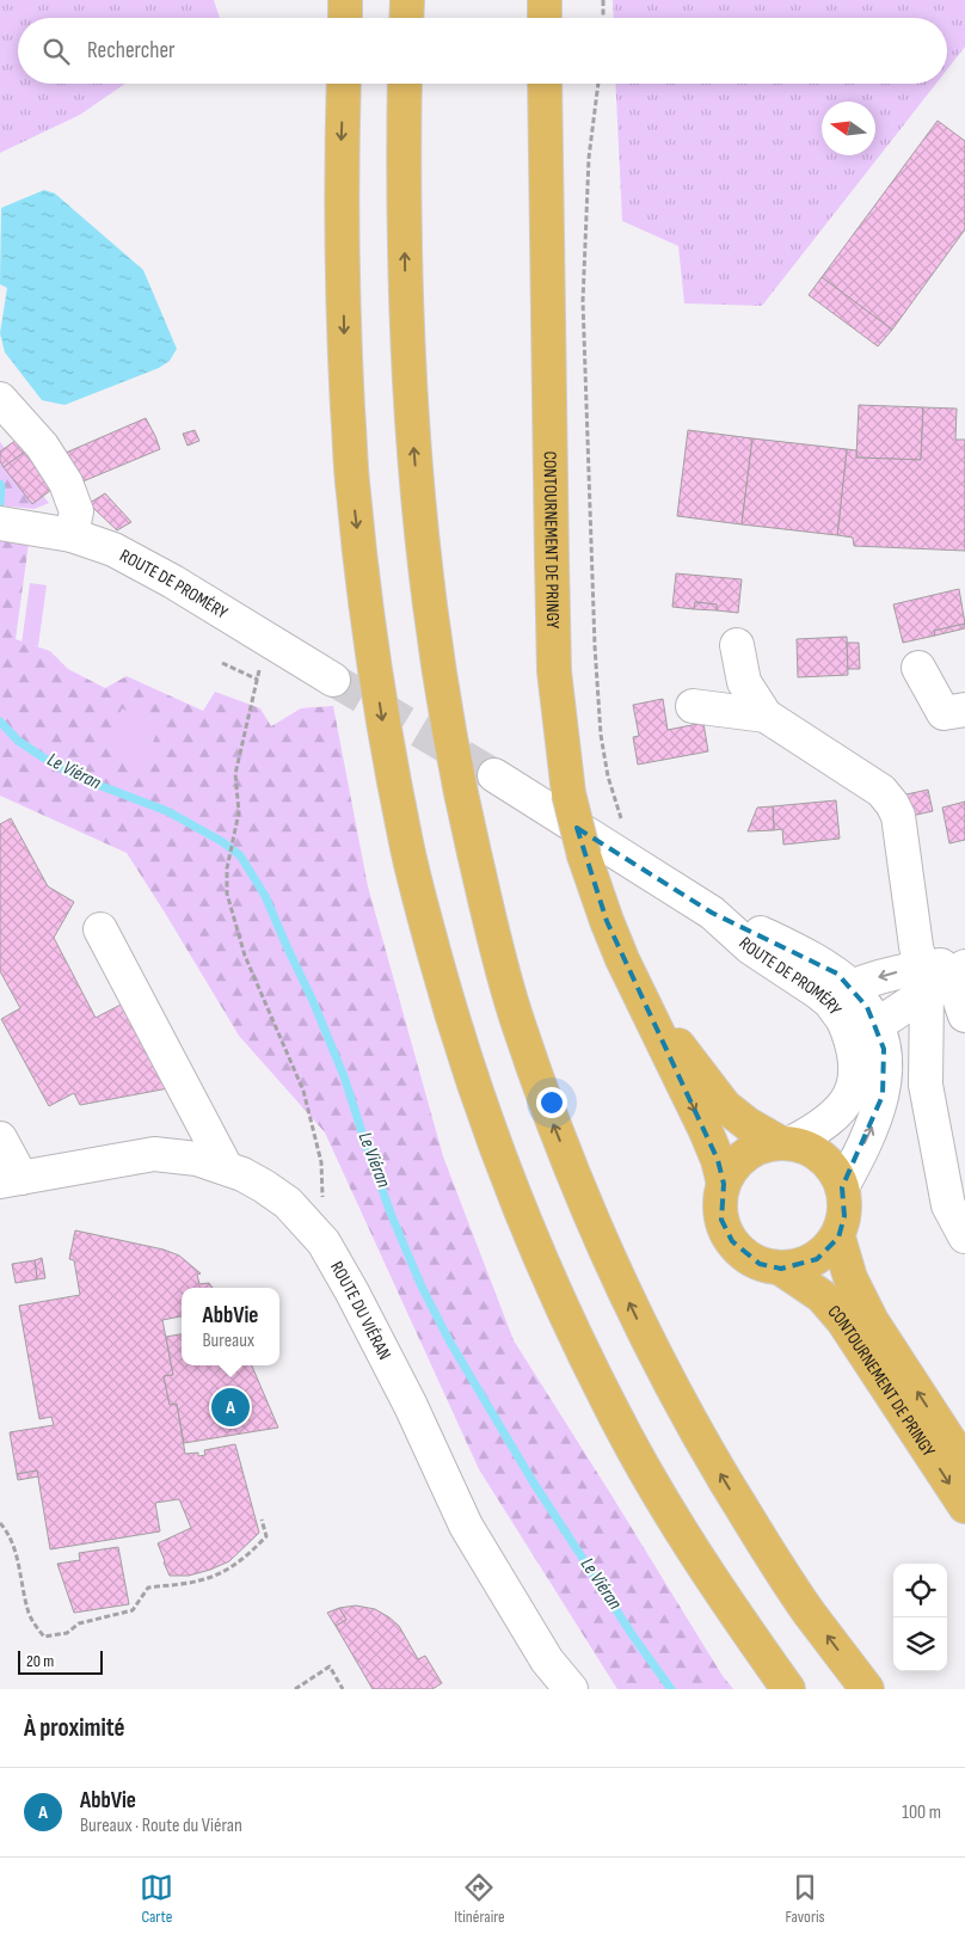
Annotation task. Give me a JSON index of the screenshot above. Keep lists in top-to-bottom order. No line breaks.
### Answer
{"streets":{"highway":["CONTOURNEMENT DE PRINGY"],"street":["ROUTE DE PROMÉRY","ROUTE DU VIÉRAN"]},"water":["Le Viéran"],"scale_bar":"20 m","north":"left","page":{"search":"Rechercher","popup":["AbbVie","Bureaux"],"pins":"A","scale":"20 m","heading":"À proximité","list":[{"mark":"A","name":"AbbVie","note":"Bureaux · Route du Viéran","value":"100 m"}],"nav":["Carte","Itinéraire","Favoris"]}}
